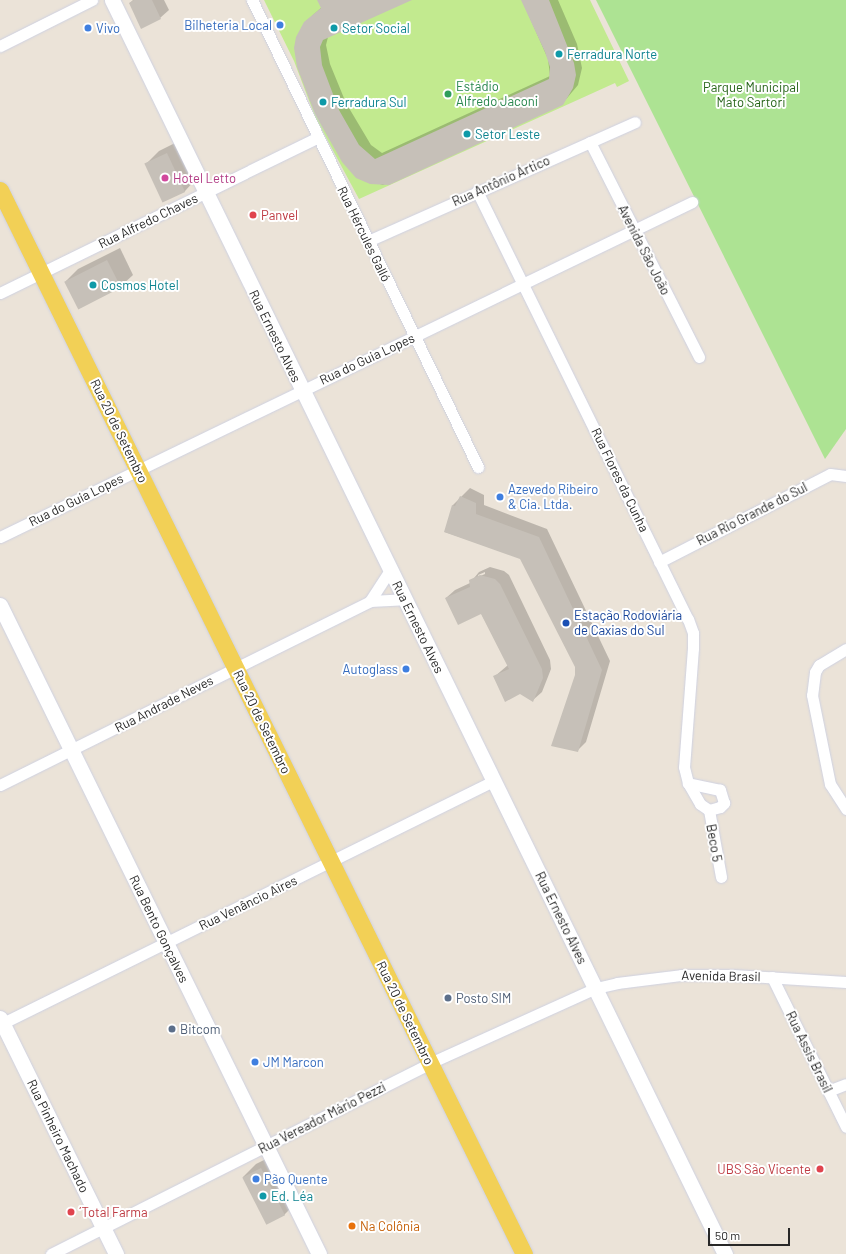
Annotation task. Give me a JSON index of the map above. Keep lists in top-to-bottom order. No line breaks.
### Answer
{"streets":{"main road":["Rua 20 de Setembro"],"street":["Rua Antônio Ártico","Rua Alfredo Chaves","Rua Hércules Galló","Avenida São João","Rua Ernesto Alves","Rua do Guia Lopes","Rua Flores da Cunha","Rua Rio Grande do Sul","Rua Andrade Neves","Beco 5","Rua Venâncio Aires","Rua Bento Gonçalves","Avenida Brasil","Rua Assis Brasil","Rua Vereador Mário Pezzi","Rua Pinheiro Machado"]},"crossings":[["Rua Antônio Ártico","Rua Hércules Galló"],["Rua Antônio Ártico","Avenida São João"],["Rua Antônio Ártico","Rua Flores da Cunha"],["Rua Alfredo Chaves","Rua Hércules Galló"],["Rua Alfredo Chaves","Rua Ernesto Alves"],["Rua Alfredo Chaves","Rua 20 de Setembro"],["Rua Hércules Galló","Rua do Guia Lopes"],["Avenida São João","Rua do Guia Lopes"],["Rua Ernesto Alves","Rua do Guia Lopes"],["Rua Ernesto Alves","Rua Andrade Neves"],["Rua Ernesto Alves","Rua Venâncio Aires"],["Rua Ernesto Alves","Avenida Brasil"],["Rua Ernesto Alves","Rua Vereador Mário Pezzi"],["Rua do Guia Lopes","Rua 20 de Setembro"],["Rua do Guia Lopes","Rua Flores da Cunha"],["Rua 20 de Setembro","Rua Andrade Neves"],["Rua 20 de Setembro","Rua Venâncio Aires"],["Rua 20 de Setembro","Rua Vereador Mário Pezzi"],["Rua Flores da Cunha","Rua Rio Grande do Sul"],["Rua Flores da Cunha","Beco 5"],["Rua Andrade Neves","Rua Bento Gonçalves"],["Rua Venâncio Aires","Rua Bento Gonçalves"],["Rua Venâncio Aires","Rua Pinheiro Machado"],["Rua Bento Gonçalves","Rua Vereador Mário Pezzi"],["Avenida Brasil","Rua Assis Brasil"],["Avenida Brasil","Rua Vereador Mário Pezzi"],["Rua Vereador Mário Pezzi","Rua Pinheiro Machado"]],"parks":["Parque Municipal Mato Sartori"],"places":["Bilheteria Local","Vivo","Setor Social","Ferradura Norte","Estádio Alfredo Jaconi","Ferradura Sul","Setor Leste","Hotel Letto","Panvel","Cosmos Hotel","Azevedo Ribeiro & Cia. Ltda.","Estação Rodoviária de Caxias do Sul","Autoglass","Posto SIM","Bitcom","JM Marcon","UBS São Vicente","Pão Quente","Ed. Léa","´Total Farma","Na Colônia"],"scale_bar":"50 m"}
